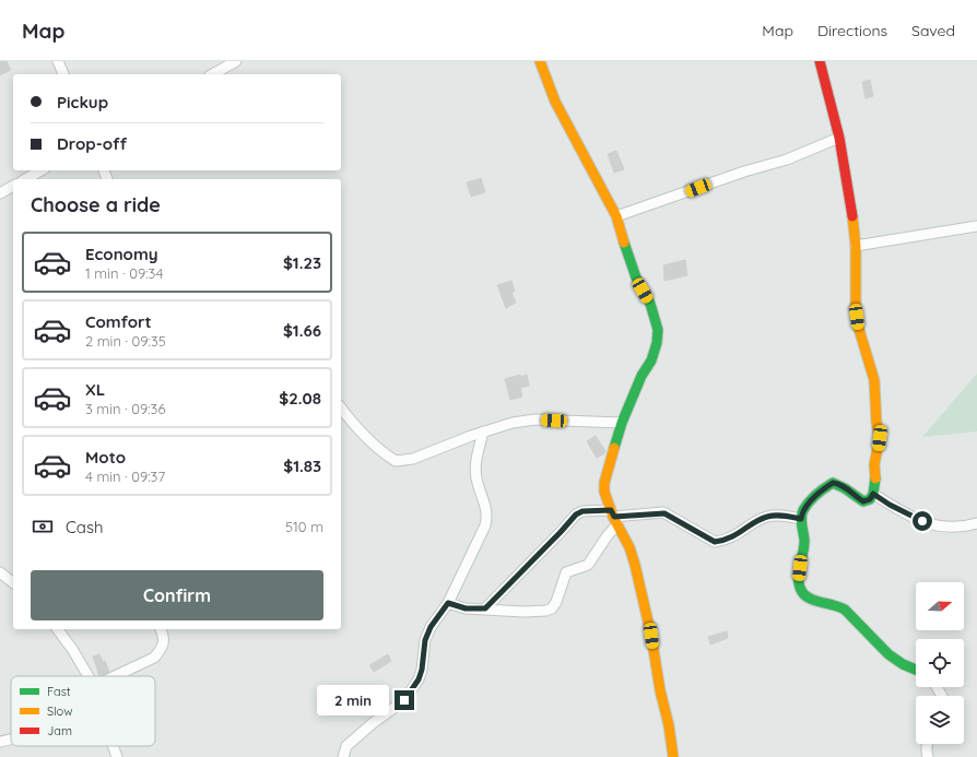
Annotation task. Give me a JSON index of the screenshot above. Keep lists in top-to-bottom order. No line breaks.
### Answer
{"legend":["Fast","Slow","Jam"],"north":"right","page":{"header":"Map","nav":["Map","Directions","Saved"],"banner":["Pickup","Drop-off"],"heading":"Choose a ride","list":[{"name":"Economy","note":"1 min · 09:34","value":"$1.23"},{"name":"Comfort","note":"2 min · 09:35","value":"$1.66"},{"name":"XL","note":"3 min · 09:36","value":"$2.08"},{"name":"Moto","note":"4 min · 09:37","value":"$1.83"}],"pay":["Cash","510 m"],"buttons":"Confirm","bubble":"2 min"}}
